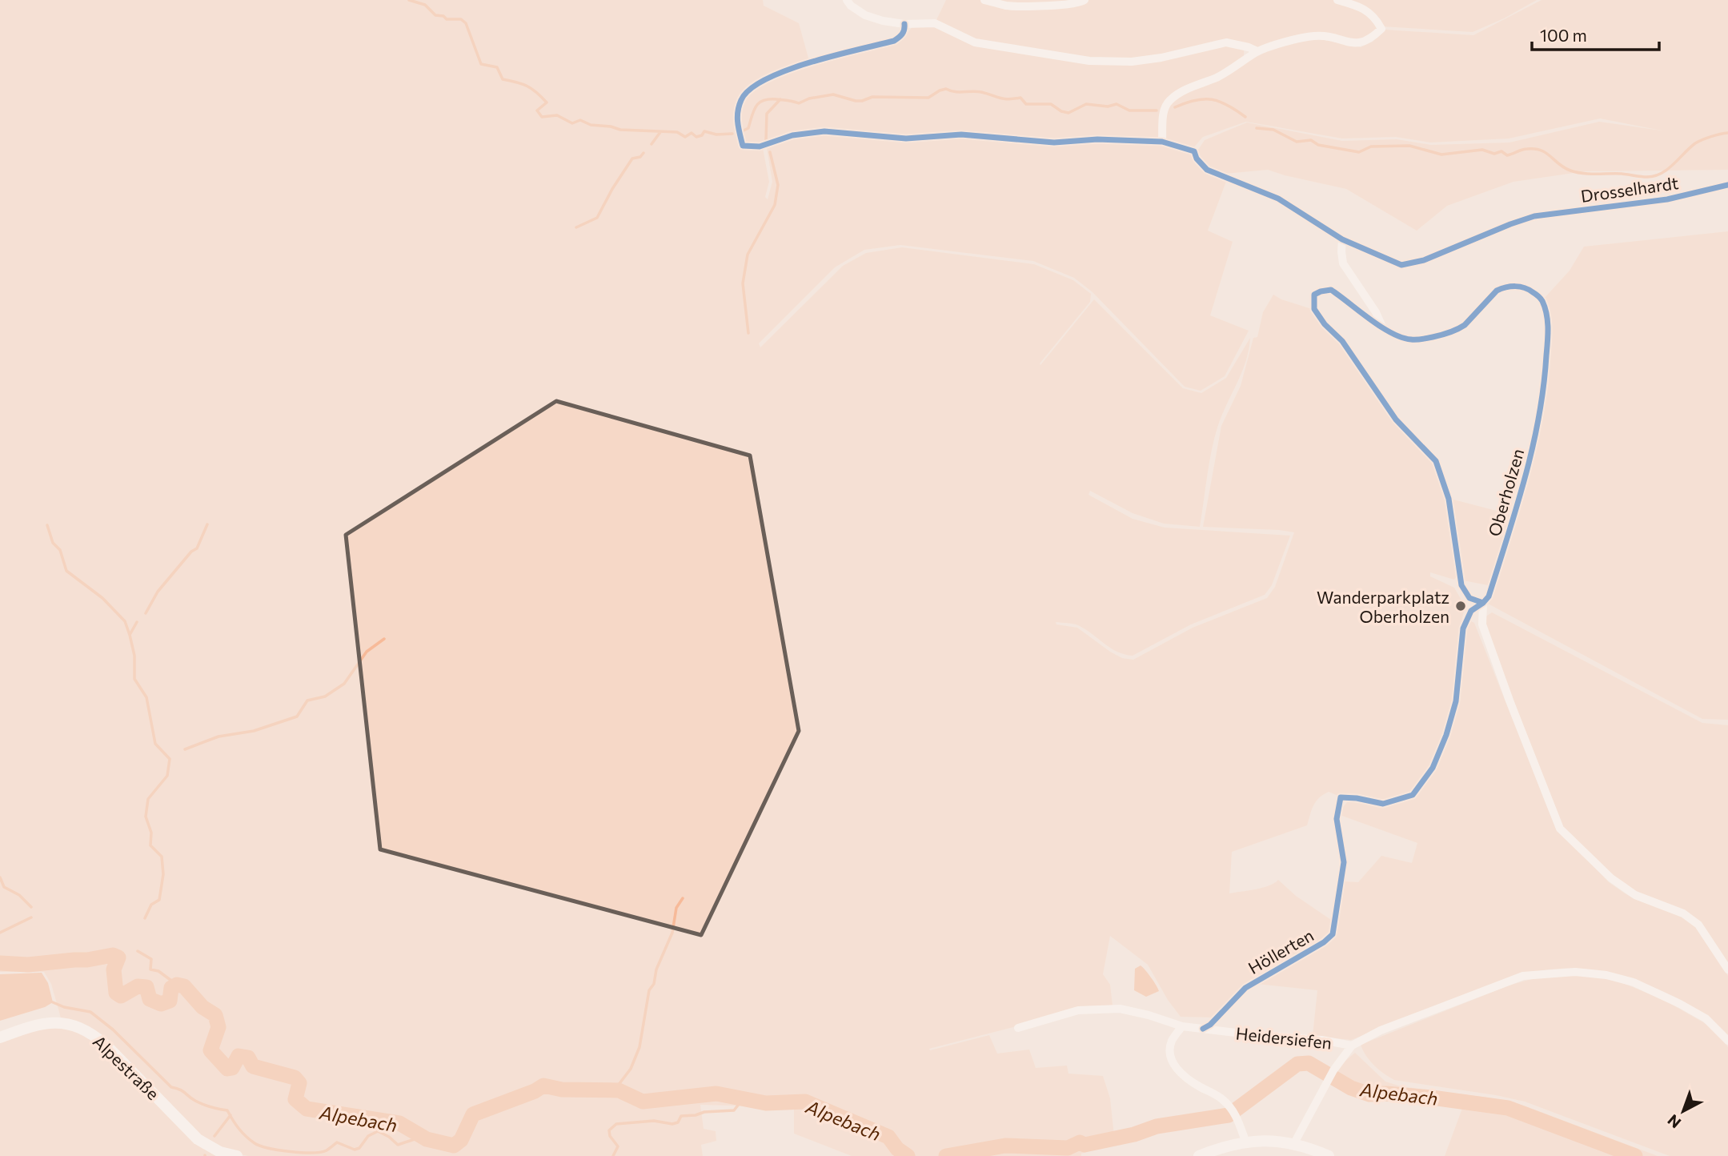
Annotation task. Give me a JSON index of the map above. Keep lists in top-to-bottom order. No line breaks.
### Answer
{"streets":{"main road":["Alpestraße"],"street":["Drosselhardt","Oberholzen","Höllerten","Heidersiefen"]},"crossings":[["Oberholzen","Höllerten"],["Höllerten","Heidersiefen"]],"water":["Alpebach"],"places":["Wanderparkplatz Oberholzen"],"scale_bar":"100 m","north":"bottom left"}
